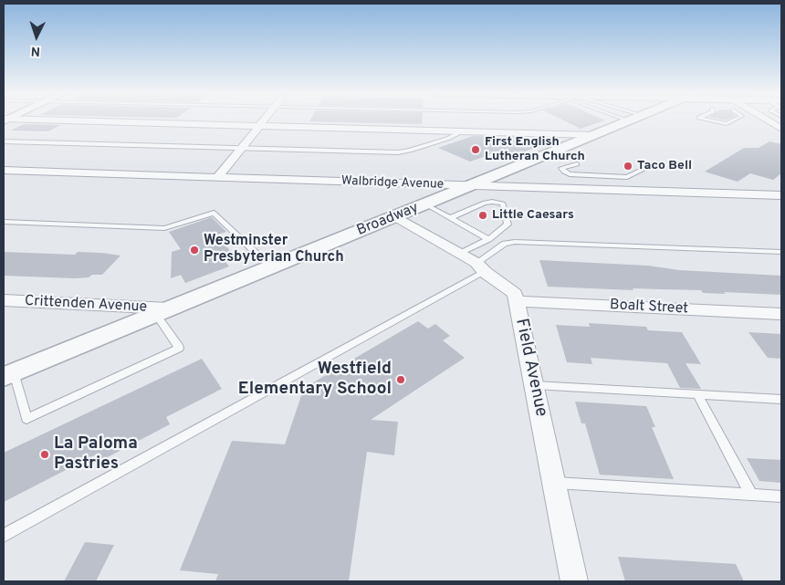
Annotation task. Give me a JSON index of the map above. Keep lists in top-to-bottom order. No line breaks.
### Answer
{"streets":{"street":["Walbridge Avenue","Broadway","Crittenden Avenue","Boalt Street","Field Avenue"]},"crossings":[["Walbridge Avenue","Broadway"],["Broadway","Crittenden Avenue"],["Broadway","Field Avenue"],["Boalt Street","Field Avenue"]],"places":["First English Lutheran Church","Taco Bell","Little Caesars","Westminster Presbyterian Church","Westfield Elementary School","La Paloma Pastries"],"north":"bottom"}
